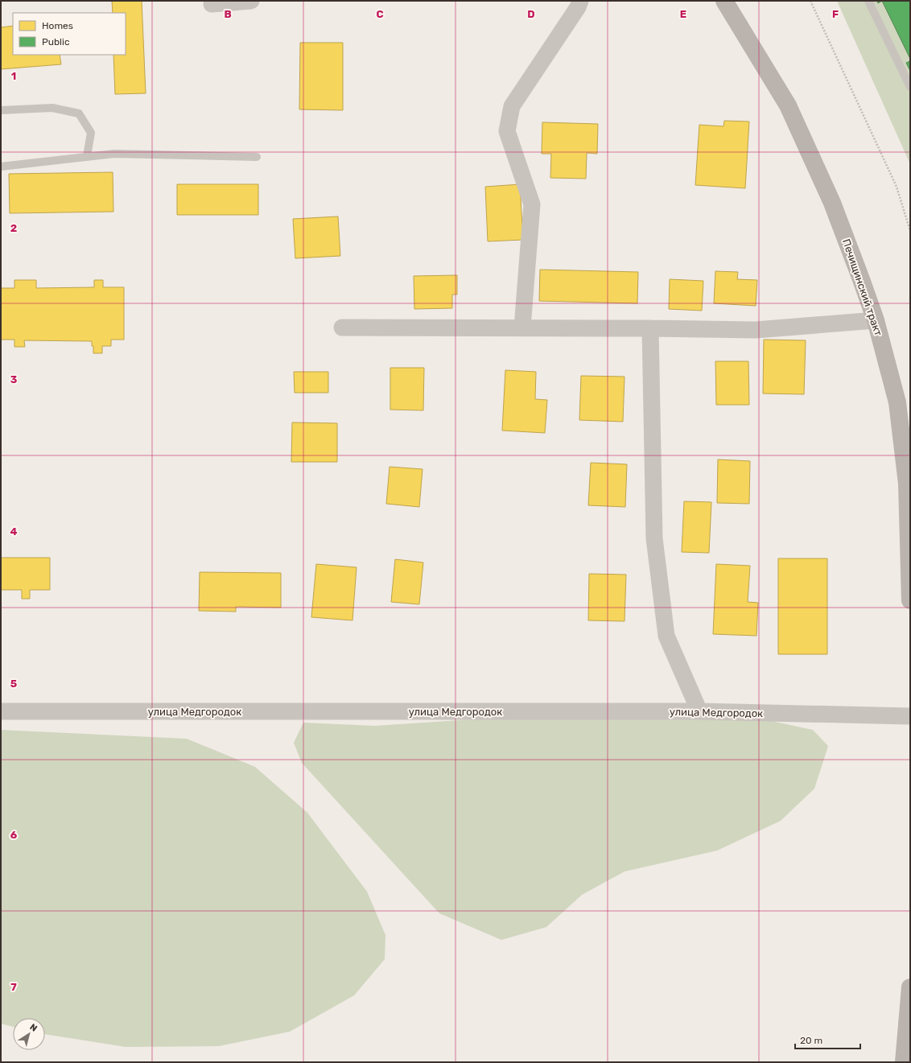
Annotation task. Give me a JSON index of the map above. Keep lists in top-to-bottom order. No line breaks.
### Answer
{"streets":{"street":["Печищинский тракт","улица Медгородок"]},"legend":["Homes","Public"],"scale_bar":"20 m","north":"top right","grid":{"columns":["B","C","D","E","F"],"rows":["1","2","3","4","5","6","7"]}}
